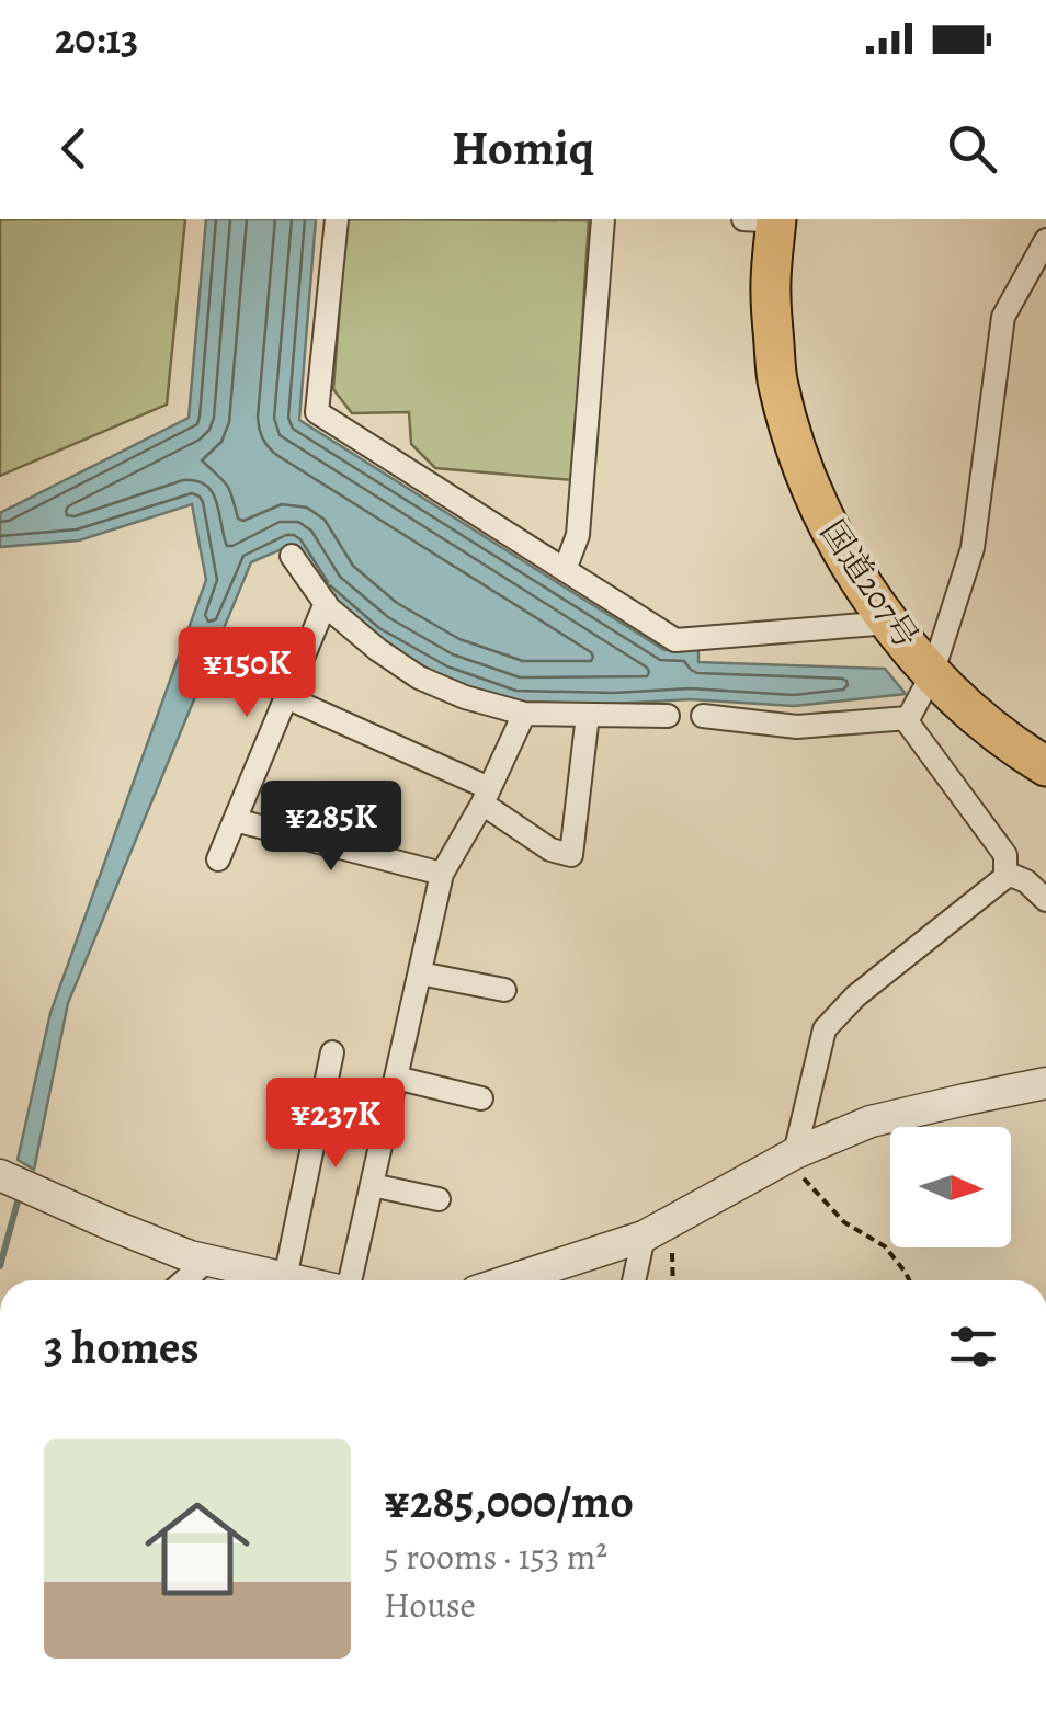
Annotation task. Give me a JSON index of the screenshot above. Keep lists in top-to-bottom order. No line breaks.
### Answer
{"streets":{"highway":["国道207号"]},"north":"right","page":{"status":"20:13","header":"Homiq","price":["¥150K","¥285K","¥237K"],"heading":"3 homes","list":[{"name":"¥285,000/mo","note":"5 rooms · 153 m² · House"}]}}
